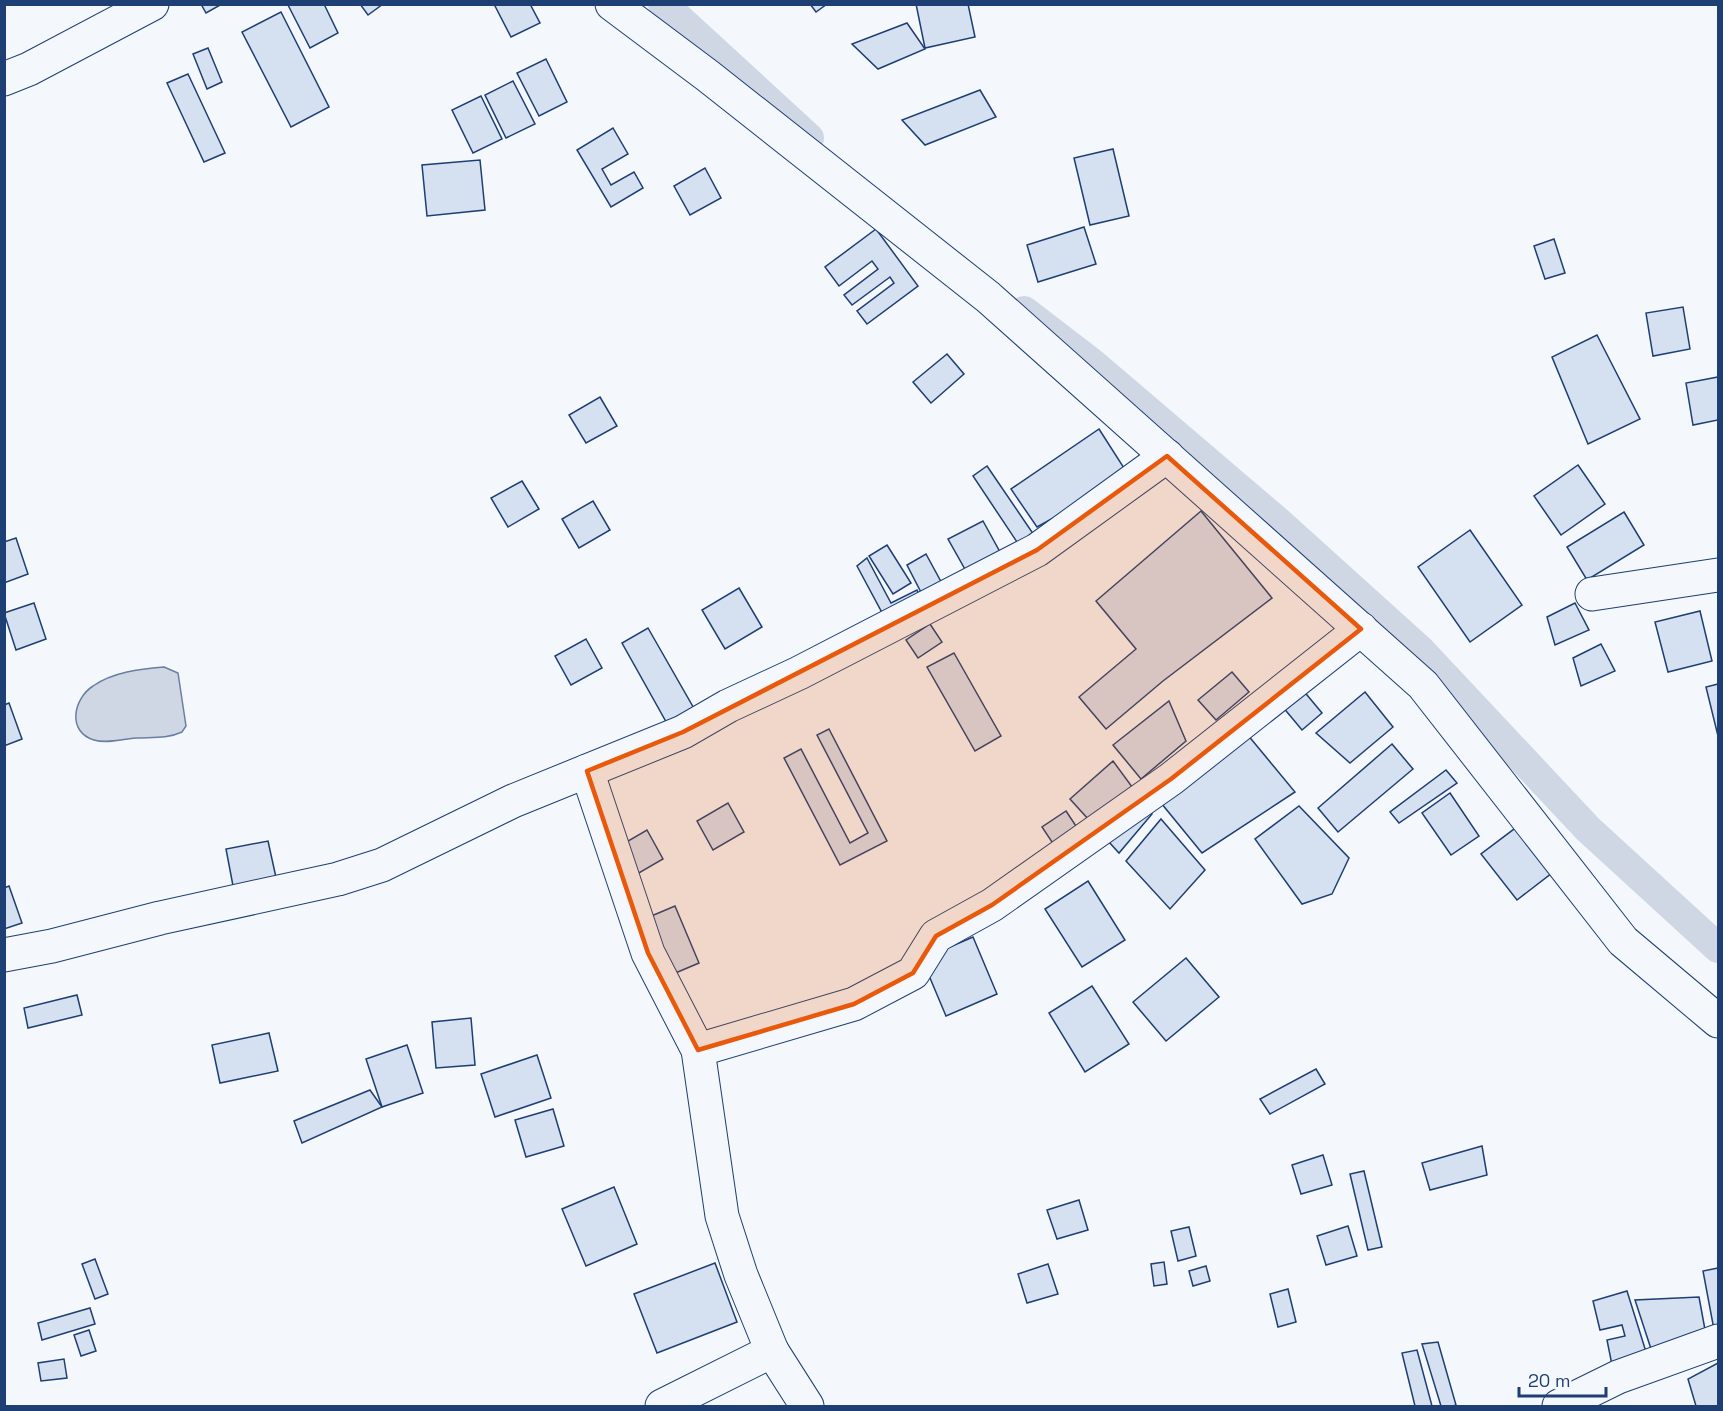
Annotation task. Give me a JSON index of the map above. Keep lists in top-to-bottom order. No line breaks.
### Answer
{"scale_bar":"20 m"}
